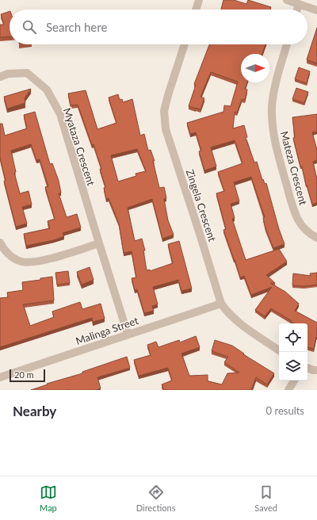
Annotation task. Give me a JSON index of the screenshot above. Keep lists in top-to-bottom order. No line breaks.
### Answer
{"streets":{"street":["Myataza Crescent","Mateza Crescent","Zingela Crescent","Malinga Street"]},"crossings":[["Myataza Crescent","Malinga Street"],["Zingela Crescent","Malinga Street"]],"scale_bar":"20 m","north":"right","page":{"search":"Search here","scale":"20 m","heading":["Nearby","0 results"],"nav":["Map","Directions","Saved"]}}
